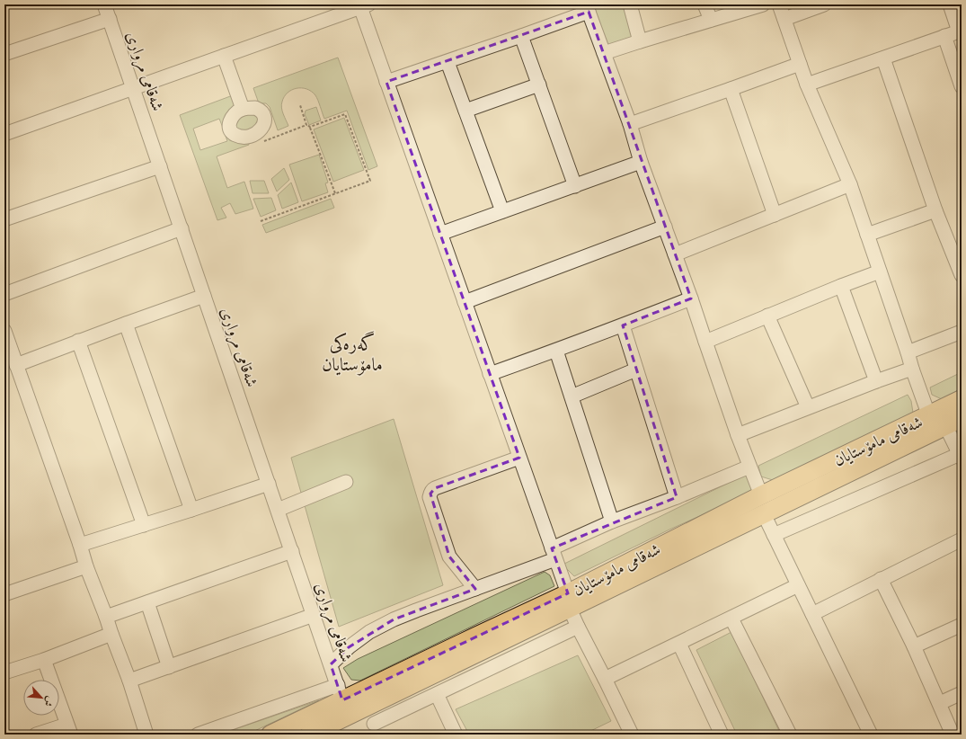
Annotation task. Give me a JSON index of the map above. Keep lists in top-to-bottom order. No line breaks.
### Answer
{"streets":{"main road":["شەقامی مامۆستایان"],"street":["شەقامی مرواری"]},"crossings":[["شەقامی مرواری","شەقامی مامۆستایان"]],"districts":["گەرەکی مامۆستایان"],"north":"bottom right"}
